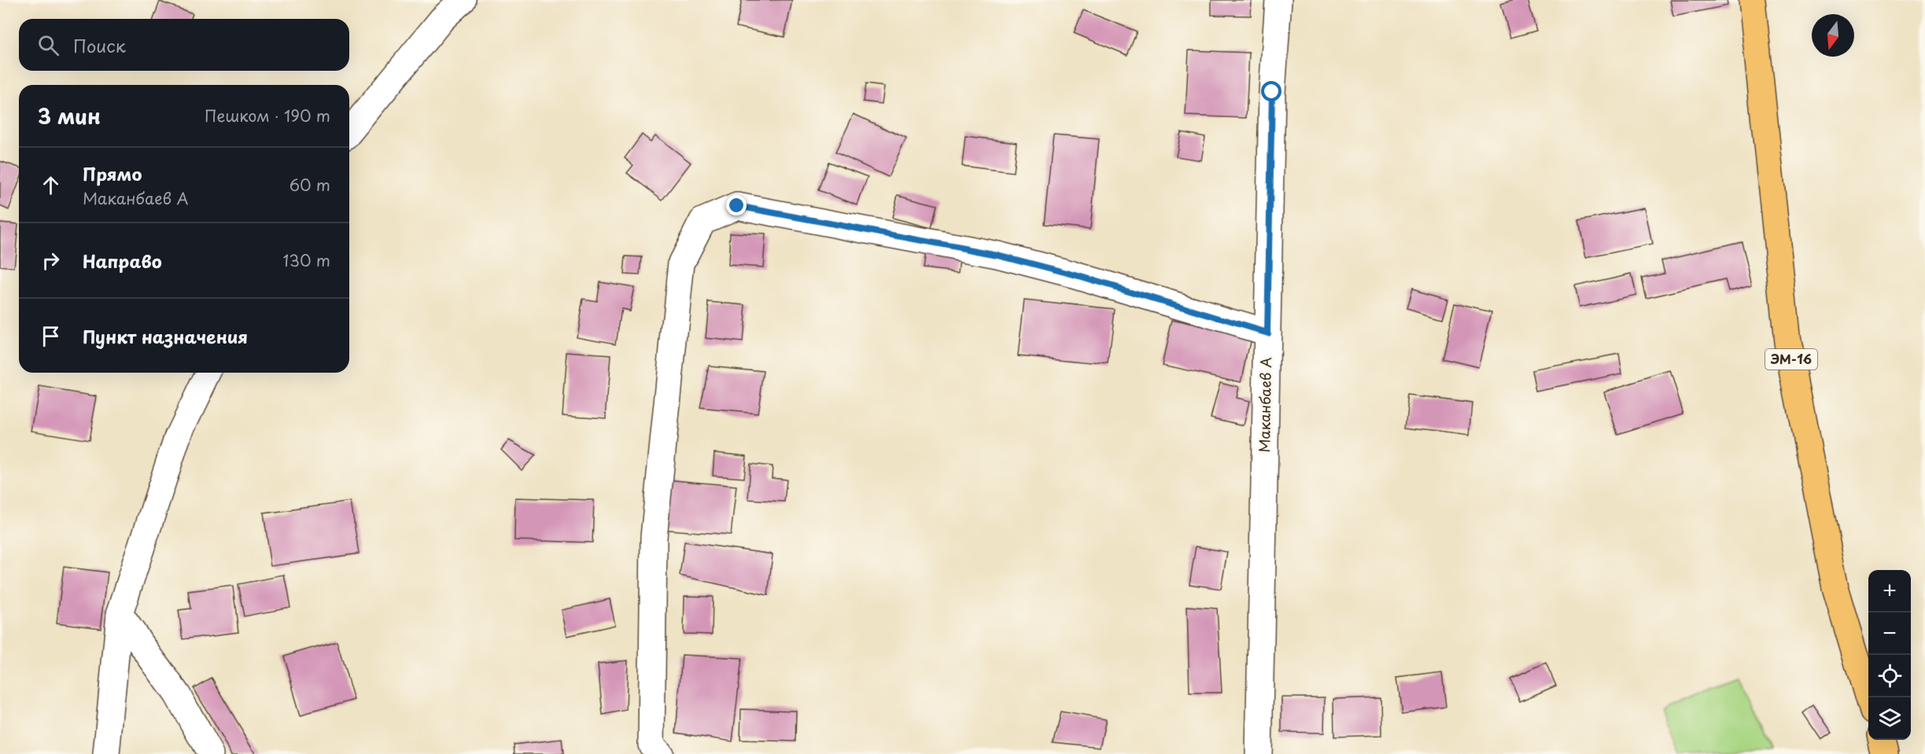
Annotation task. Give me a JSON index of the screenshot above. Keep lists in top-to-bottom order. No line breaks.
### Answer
{"streets":{"highway":["ЭМ-16"],"street":["Маканбаев А"]},"north":"bottom","page":{"search":"Поиск","heading":["3 мин","Пешком · 190 m"],"list":[["Прямо","Маканбаев А","60 m"],["Направо","130 m"],"Пункт назначения"],"map_buttons":["+","−"]}}
